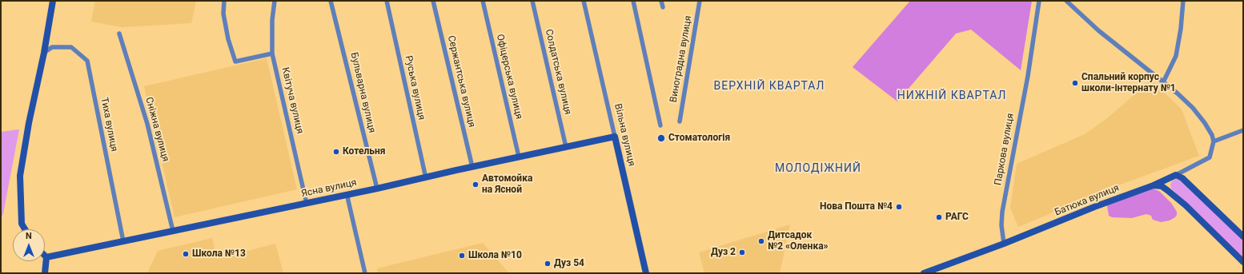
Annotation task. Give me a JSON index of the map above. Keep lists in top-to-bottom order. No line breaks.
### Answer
{"streets":{"street":["Виноградна вулиця","Солдатська вулиця","Офіцерська вулиця","Сержантська вулиця","Руська вулиця","Бульварна вулиця","Квітуча вулиця","Тиха вулиця","Сніжна вулиця","Вільна вулиця","Паркова вулиця","Ясна вулиця","Батюка вулиця"]},"crossings":[["Солдатська вулиця","Ясна вулиця"],["Офіцерська вулиця","Ясна вулиця"],["Сержантська вулиця","Ясна вулиця"],["Руська вулиця","Ясна вулиця"],["Бульварна вулиця","Ясна вулиця"],["Квітуча вулиця","Ясна вулиця"],["Тиха вулиця","Ясна вулиця"],["Сніжна вулиця","Ясна вулиця"],["Вільна вулиця","Ясна вулиця"],["Паркова вулиця","Батюка вулиця"]],"districts":["ВЕРХНІЙ КВАРТАЛ","НИЖНІЙ КВАРТАЛ","МОЛОДІЖНИЙ"],"places":["Спальний корпус школи-інтернату №1","Стоматологія","Котельня","Автомойка на Ясной","Нова Пошта №4","РАГС","Дитсадок №2 «Оленка»","Дуз 2","Школа №13","Школа №10","Дуз 54"],"north":"top"}
